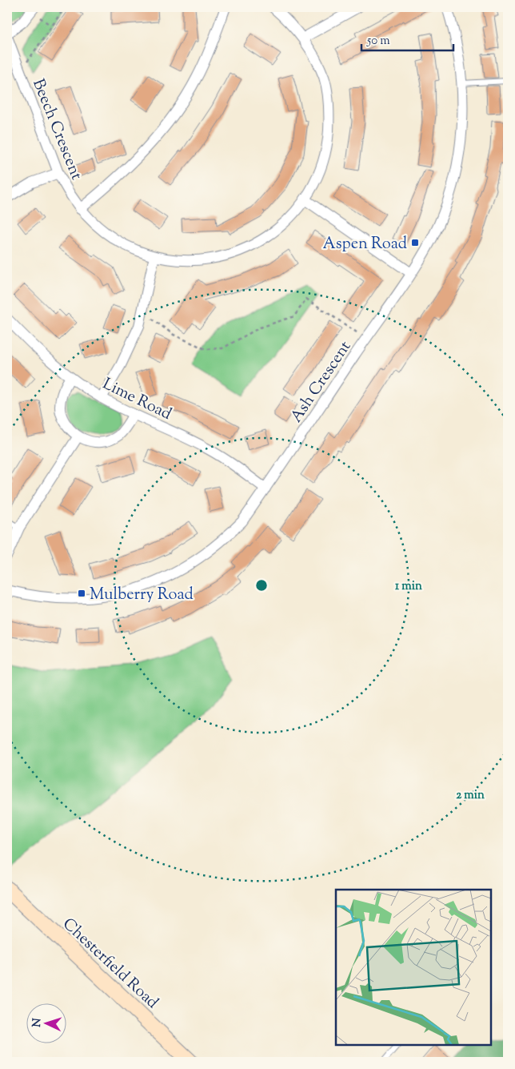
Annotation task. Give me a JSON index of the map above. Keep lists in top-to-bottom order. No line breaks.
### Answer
{"streets":{"main road":["Chesterfield Road"],"street":["Beech Crescent","Ash Crescent","Lime Road"]},"crossings":[["Ash Crescent","Lime Road"]],"places":{"transit":["Aspen Road","Mulberry Road"]},"scale_bar":"50 m","north":"left","rings":["1 min","2 min"]}
